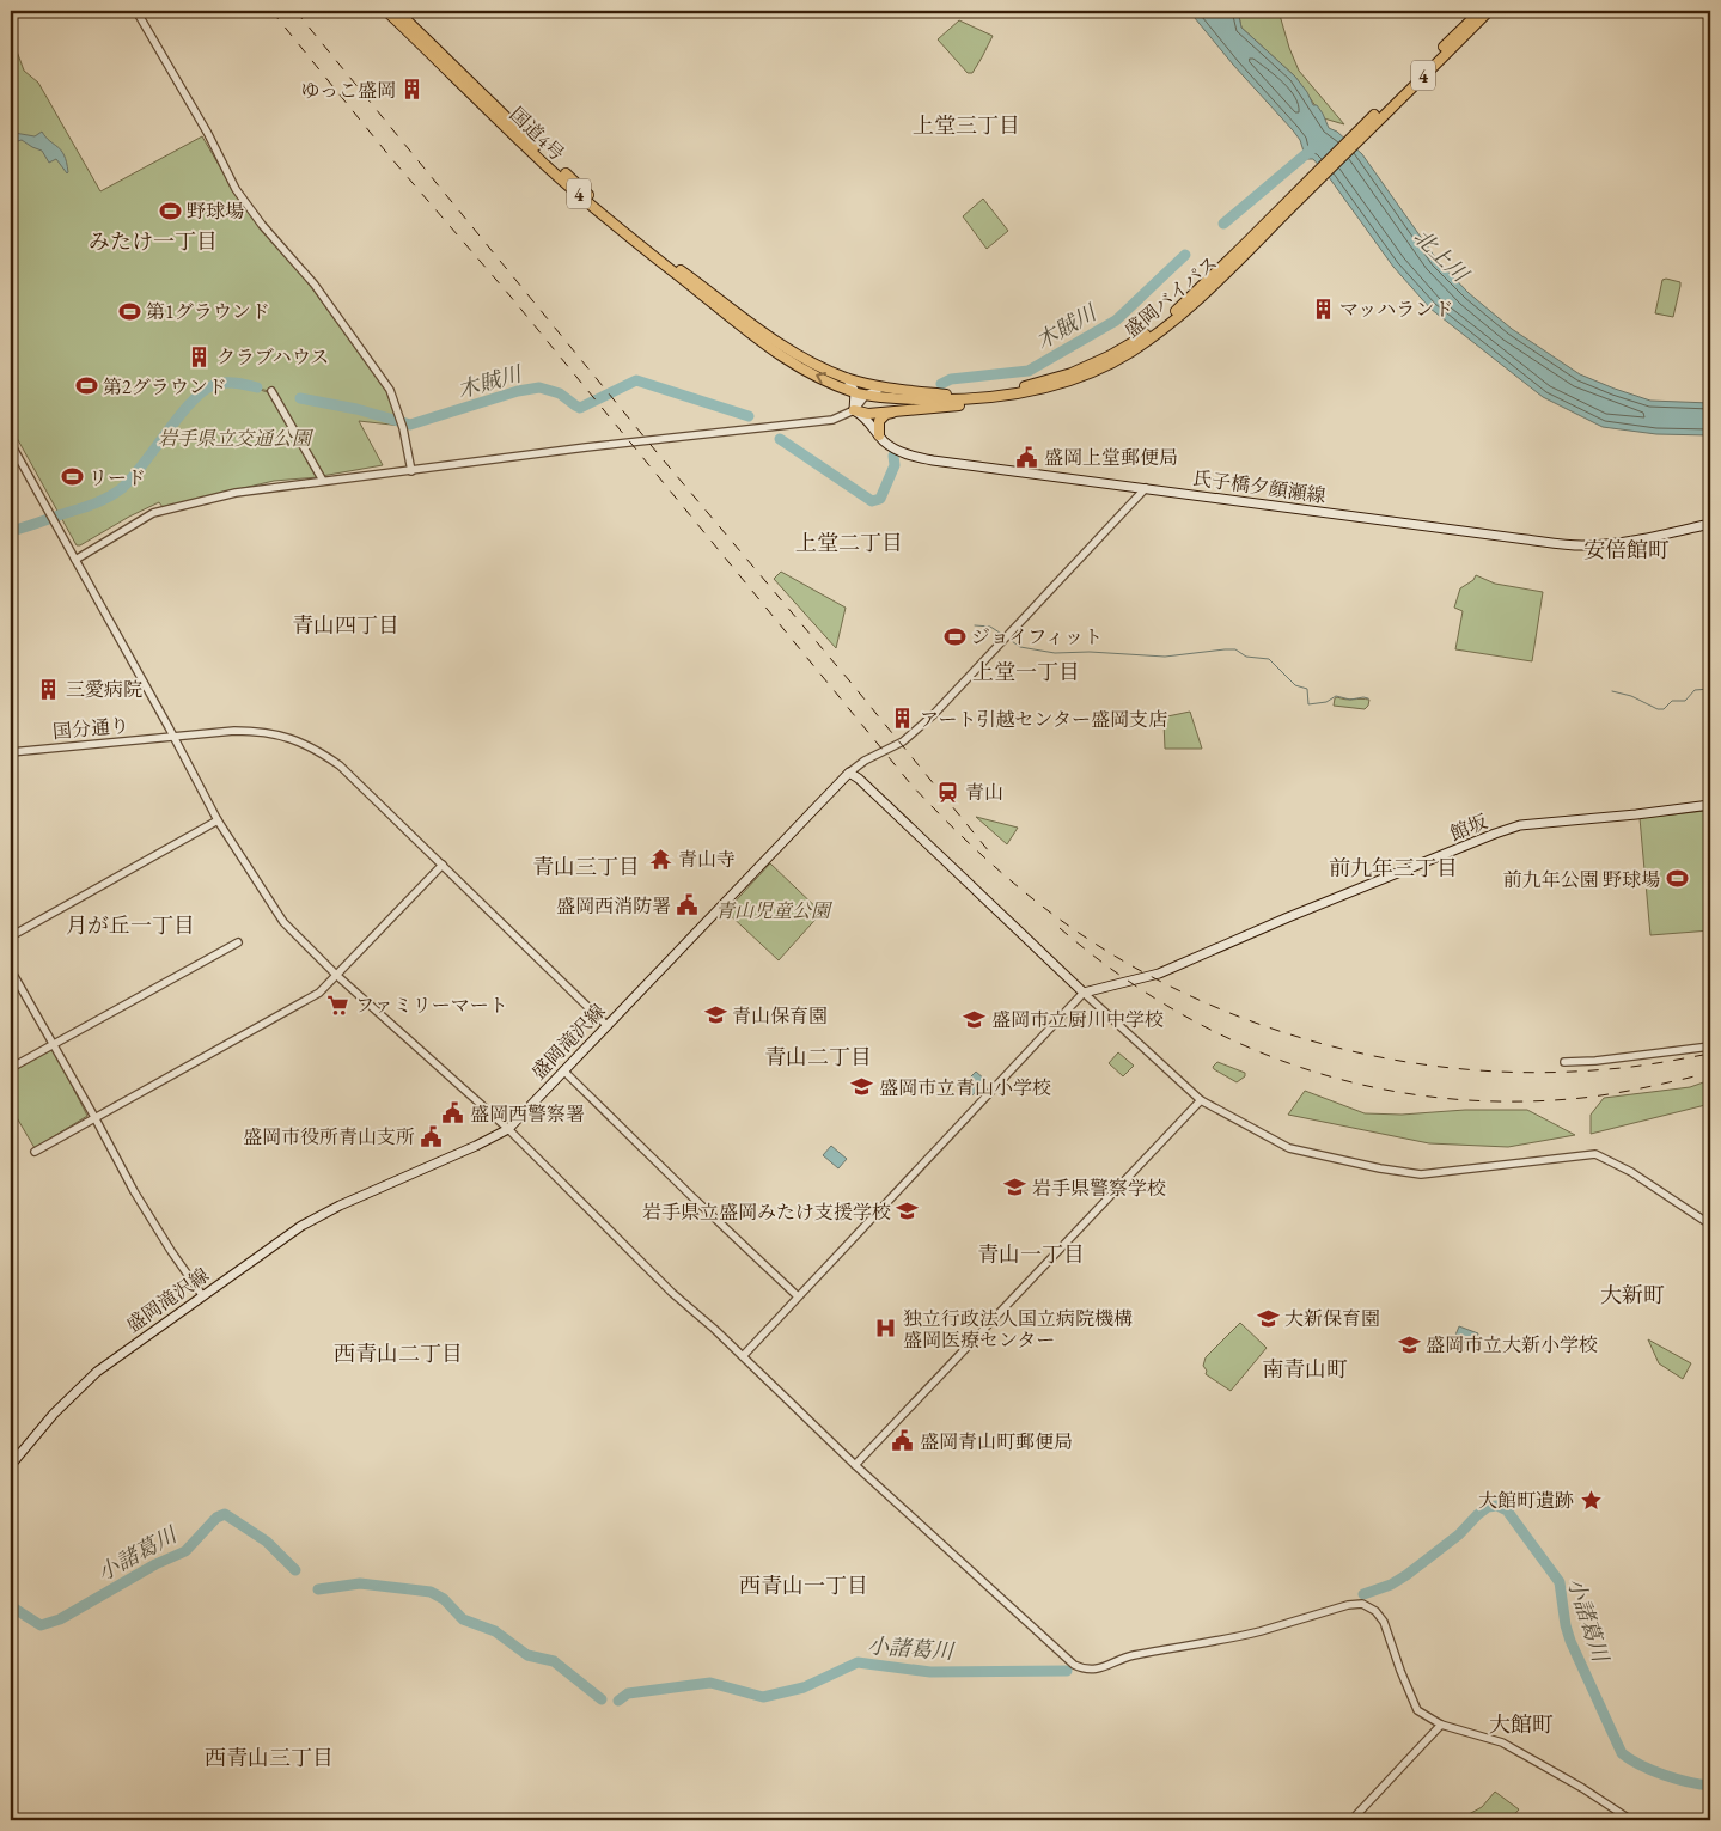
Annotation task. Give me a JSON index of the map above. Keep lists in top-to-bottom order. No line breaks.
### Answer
{"streets":{"highway":["4","国道4号","盛岡バイパス"],"main road":["氏子橋夕顔瀬線","館坂","盛岡滝沢線"],"street":["国分通り"]},"crossings":[["国道4号","盛岡バイパス"],["国分通り","盛岡滝沢線"]],"districts":["上堂三丁目","みたけ一丁目","上堂二丁目","安倍館町","青山四丁目","上堂一丁目","青山三丁目","前九年三丁目","月が丘一丁目","青山二丁目","青山一丁目","大新町","西青山二丁目","南青山町","西青山一丁目","大館町","西青山三丁目"],"water":["北上川","木賊川","小諸葛川"],"parks":["岩手県立交通公園","青山児童公園"],"places":{"building":["ゆっこ盛岡","マッハランド","クラブハウス","三愛病院","アート引越センター盛岡支店"],"sports":["野球場","第1グラウンド","第2グラウンド","リード","ジョイフィット","前九年公園 野球場"],"public building":["盛岡上堂郵便局","盛岡西消防署","盛岡西警察署","盛岡市役所青山支所","盛岡青山町郵便局"],"station":["青山"],"temple":["青山寺"],"supermarket":["ファミリーマート"],"school or university":["青山保育園","盛岡市立厨川中学校","盛岡市立青山小学校","岩手県警察学校","岩手県立盛岡みたけ支援学校","大新保育園","盛岡市立大新小学校"],"hospital":["独立行政法人国立病院機構 盛岡医療センター"],"place":["大館町遺跡"]}}
